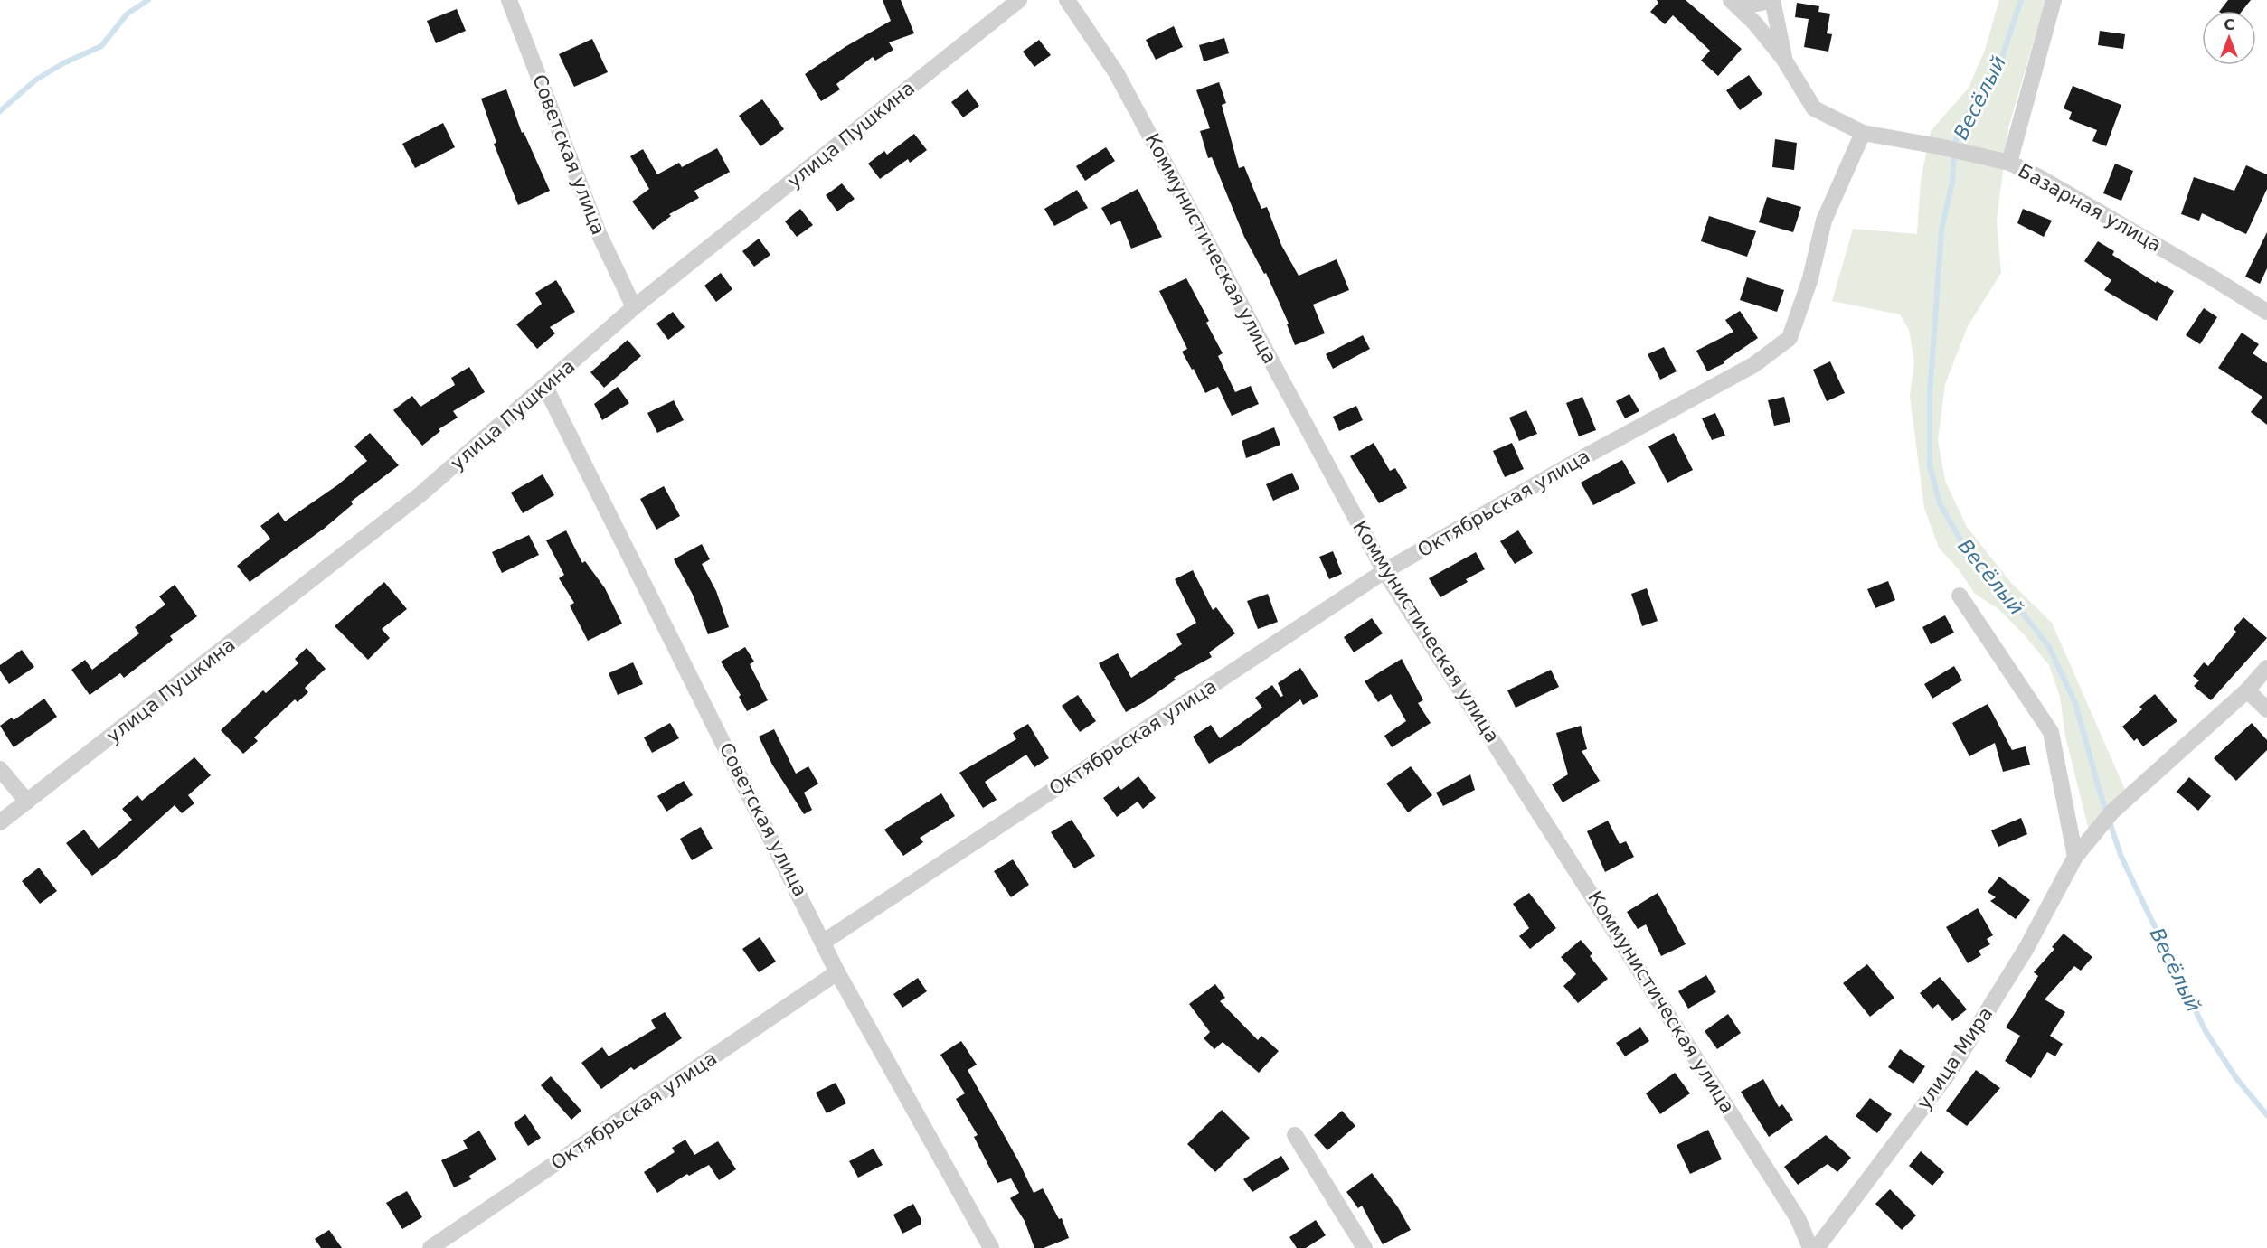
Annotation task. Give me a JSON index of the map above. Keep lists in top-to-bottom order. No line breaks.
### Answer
{"streets":{"street":["улица Пушкина","Советская улица","Базарная улица","Коммунистическая улица","Октябрьская улица","улица Мира"]},"crossings":[["улица Пушкина","Советская улица"],["Советская улица","Октябрьская улица"],["Базарная улица","Октябрьская улица"],["Коммунистическая улица","Октябрьская улица"]],"water":["Весёлый"],"north":"top"}
